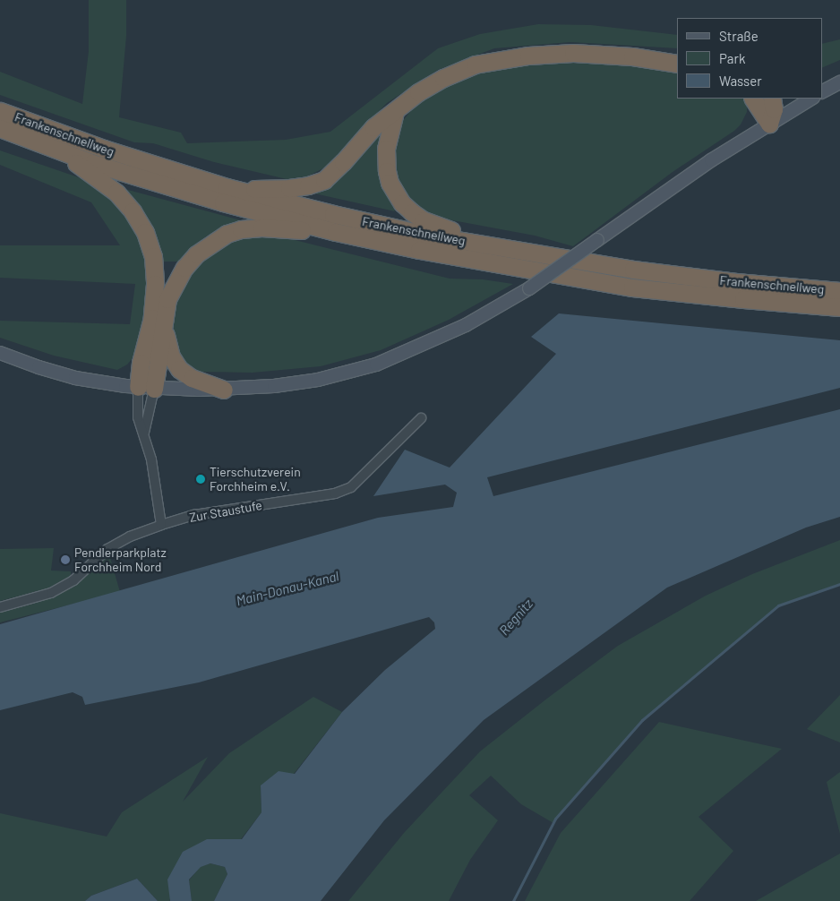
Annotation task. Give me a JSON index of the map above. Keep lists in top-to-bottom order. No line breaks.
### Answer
{"streets":{"highway":["Frankenschnellweg"],"street":["Zur Staustufe"]},"water":["Main-Donau-Kanal","Regnitz"],"places":["Tierschutzverein Forchheim e.V.","Pendlerparkplatz Forchheim Nord"],"legend":["Straße","Park","Wasser"]}
